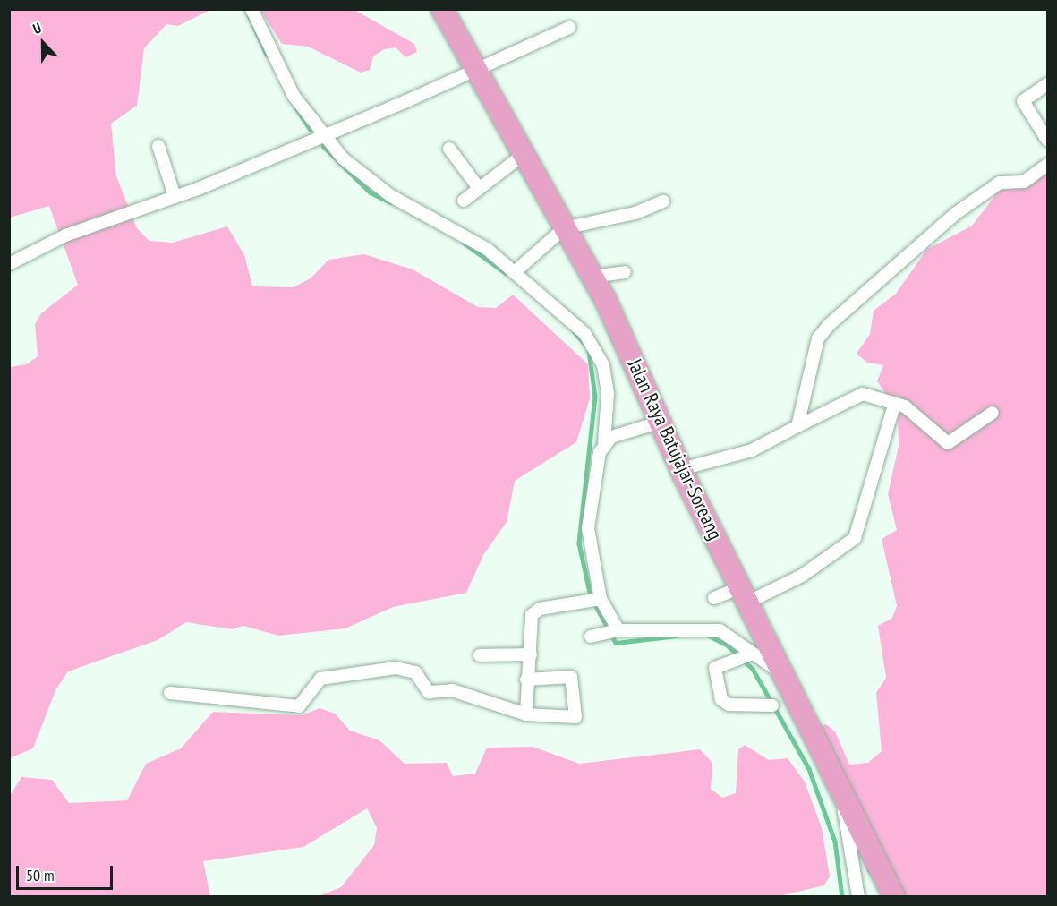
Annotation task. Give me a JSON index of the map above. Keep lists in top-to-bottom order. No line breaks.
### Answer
{"streets":{"highway":["Jalan Raya Batujajar-Soreang"]},"scale_bar":"50 m","north":"top"}
